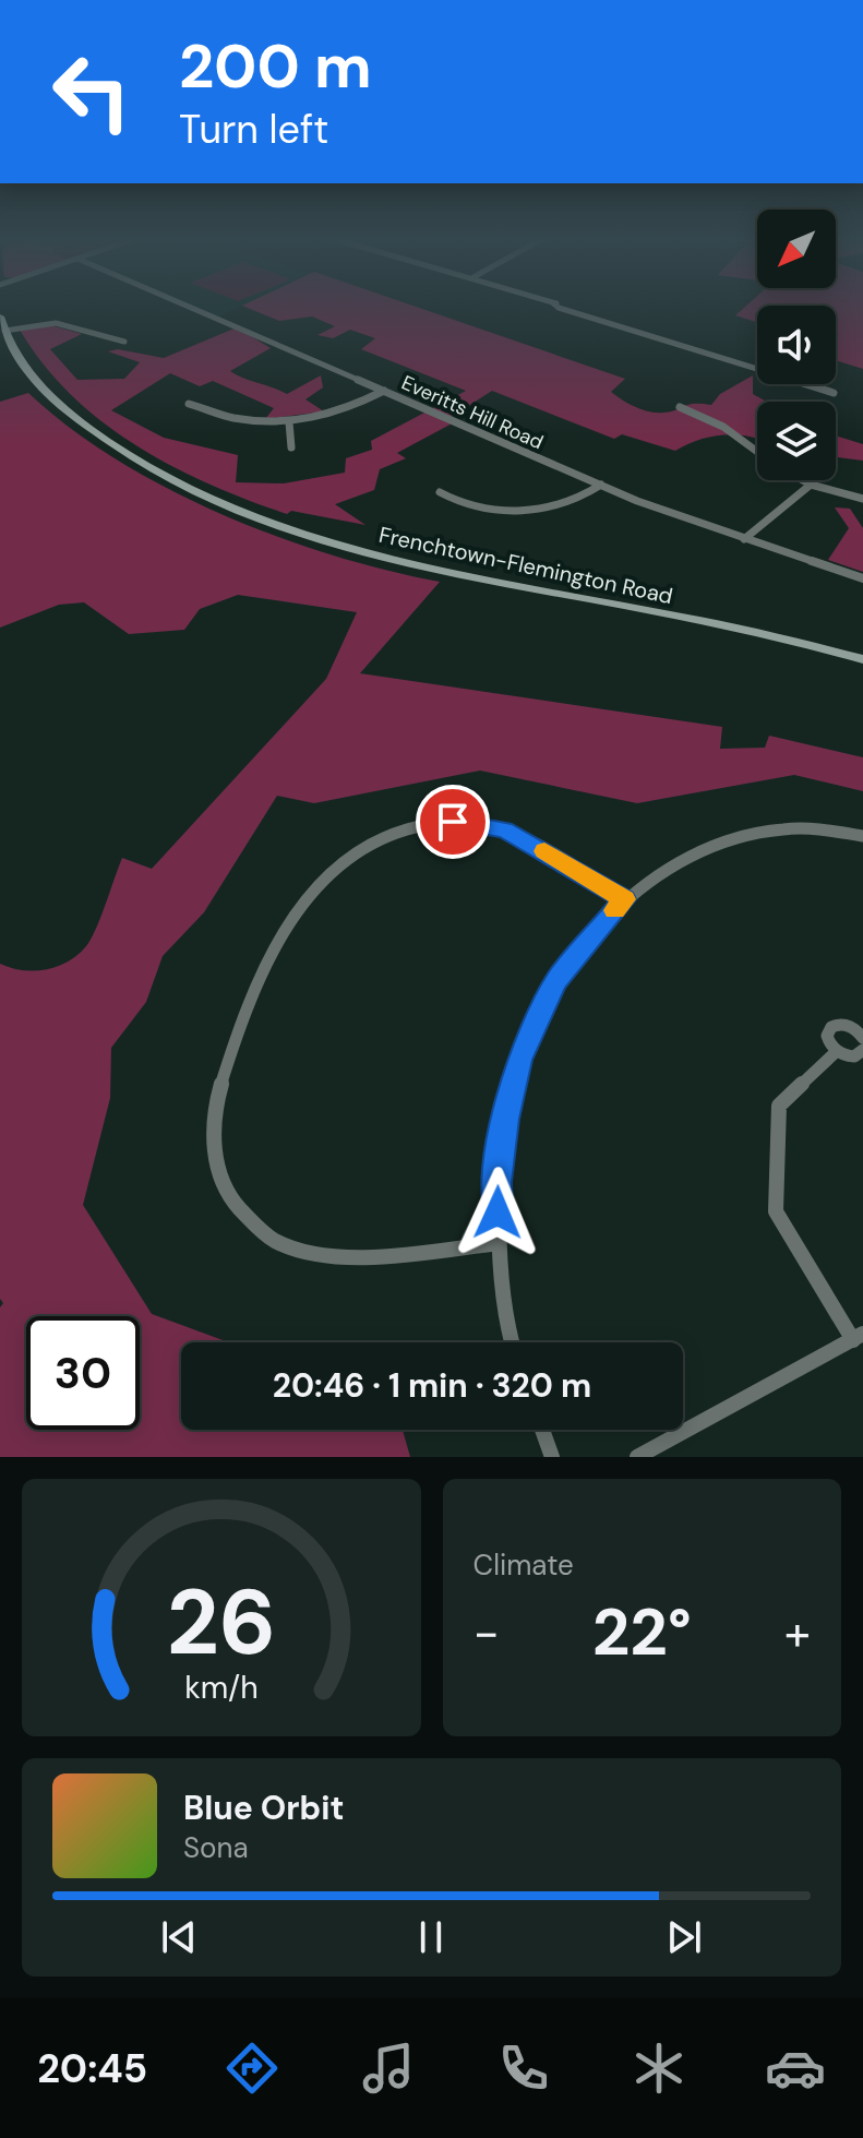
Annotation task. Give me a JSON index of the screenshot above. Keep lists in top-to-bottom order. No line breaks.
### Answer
{"streets":{"main road":["Frenchtown-Flemington Road"],"street":["Everitts Hill Road"]},"north":"bottom left","page":{"turn":["200 m","Turn left"],"limit":"30","trip":"20:46 · 1 min · 320 m","tile":"Climate","heat":["−","22°","+"],"song":["Blue Orbit","Sona"],"tabs":"20:45","gauge":["26","km/h"]}}
